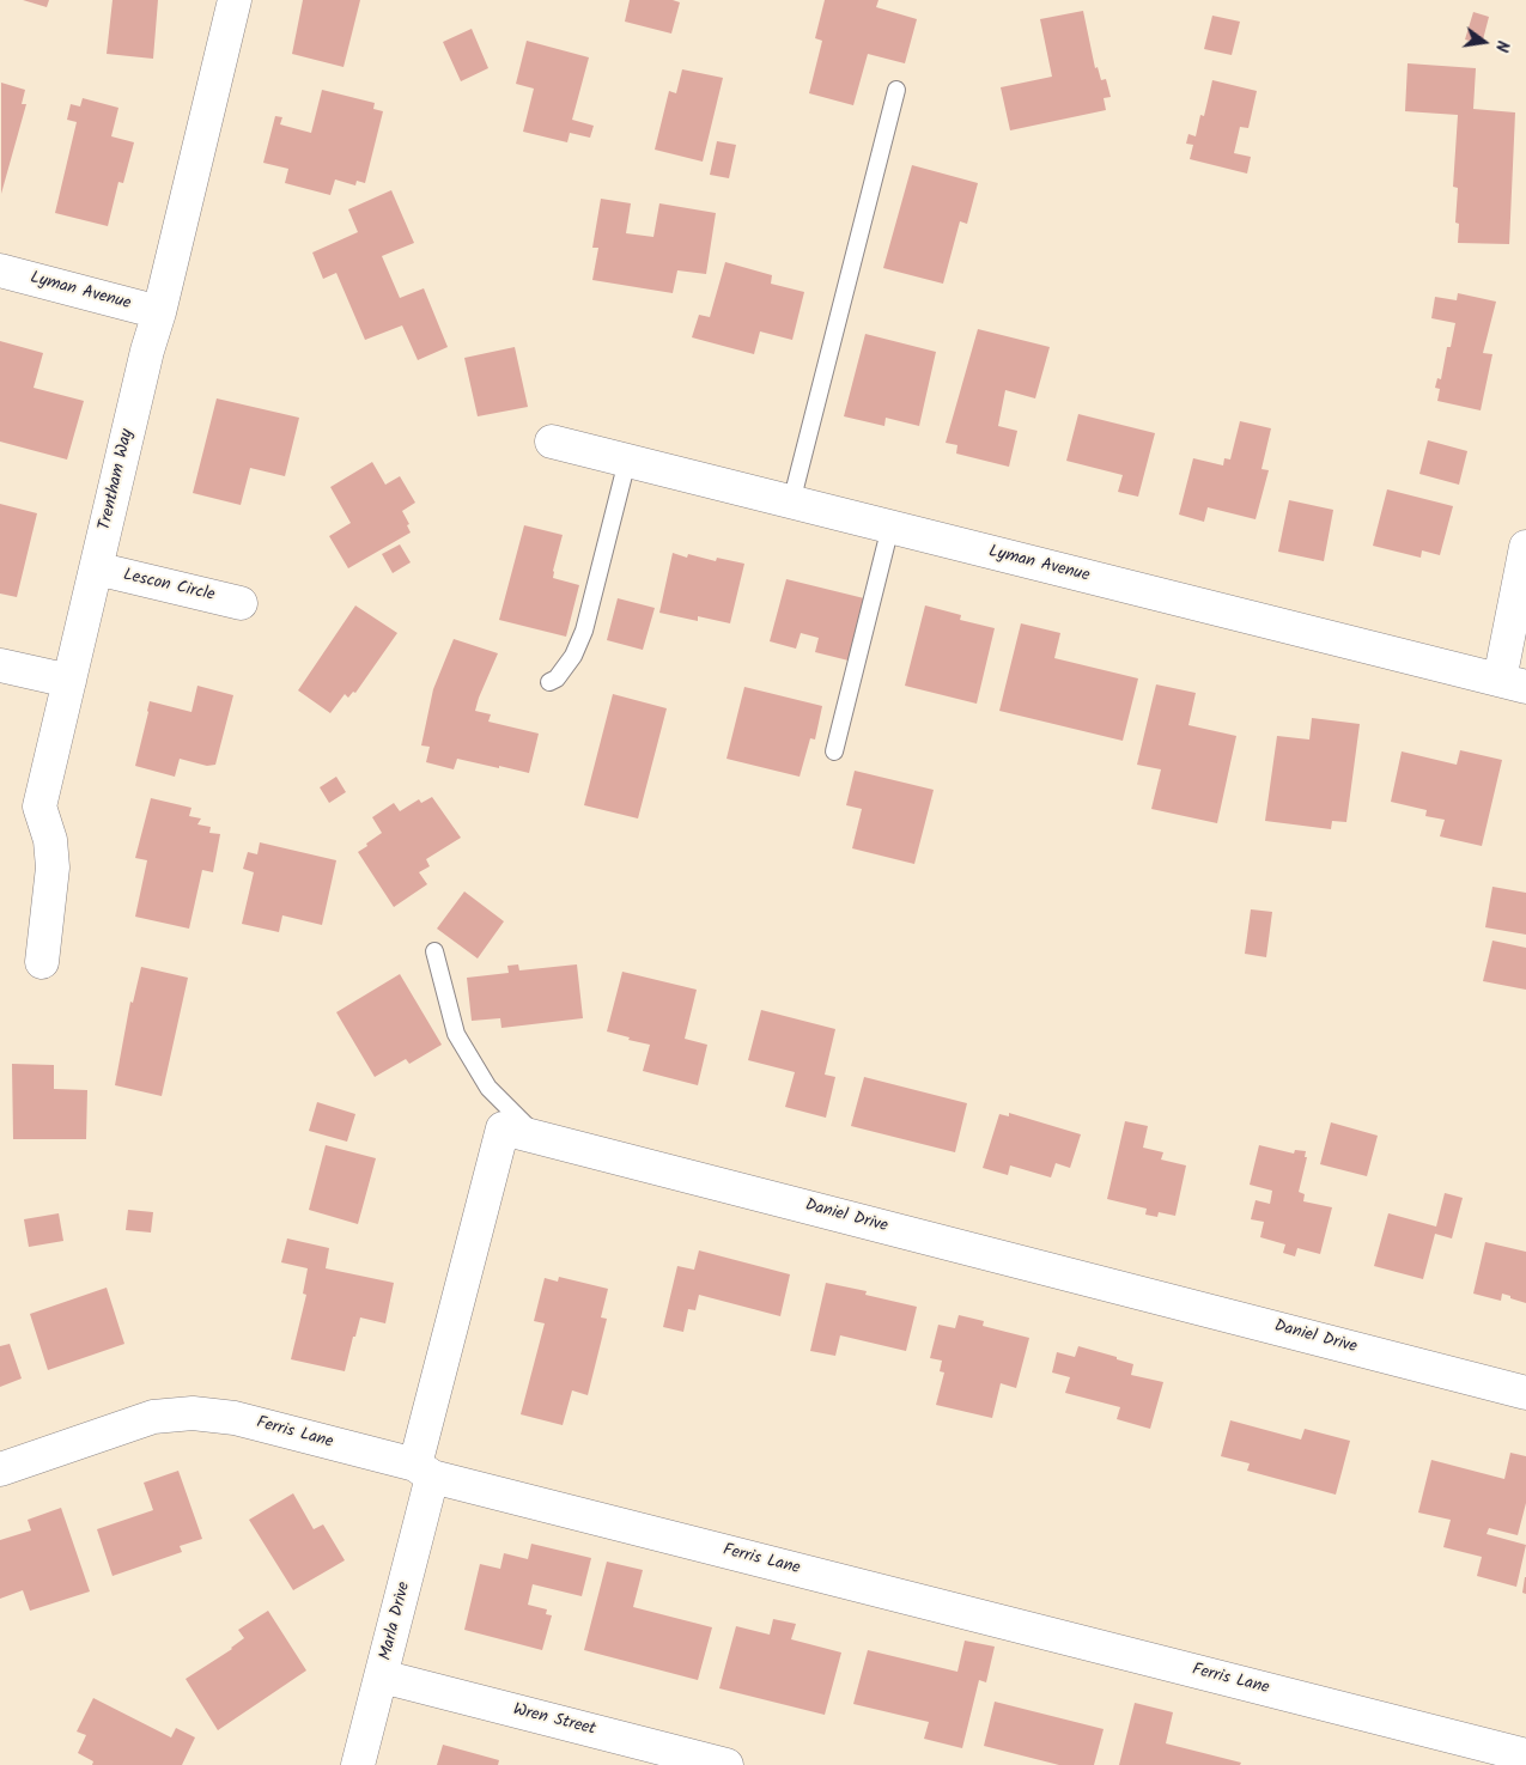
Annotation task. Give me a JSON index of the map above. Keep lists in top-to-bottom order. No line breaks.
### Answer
{"streets":{"street":["Lyman Avenue","Trentham Way","Lescon Circle","Daniel Drive","Ferris Lane","Marla Drive","Wren Street"]},"crossings":[["Lyman Avenue","Trentham Way"],["Trentham Way","Lescon Circle"],["Daniel Drive","Ferris Lane"],["Daniel Drive","Marla Drive"],["Ferris Lane","Marla Drive"],["Marla Drive","Wren Street"]],"north":"right"}
